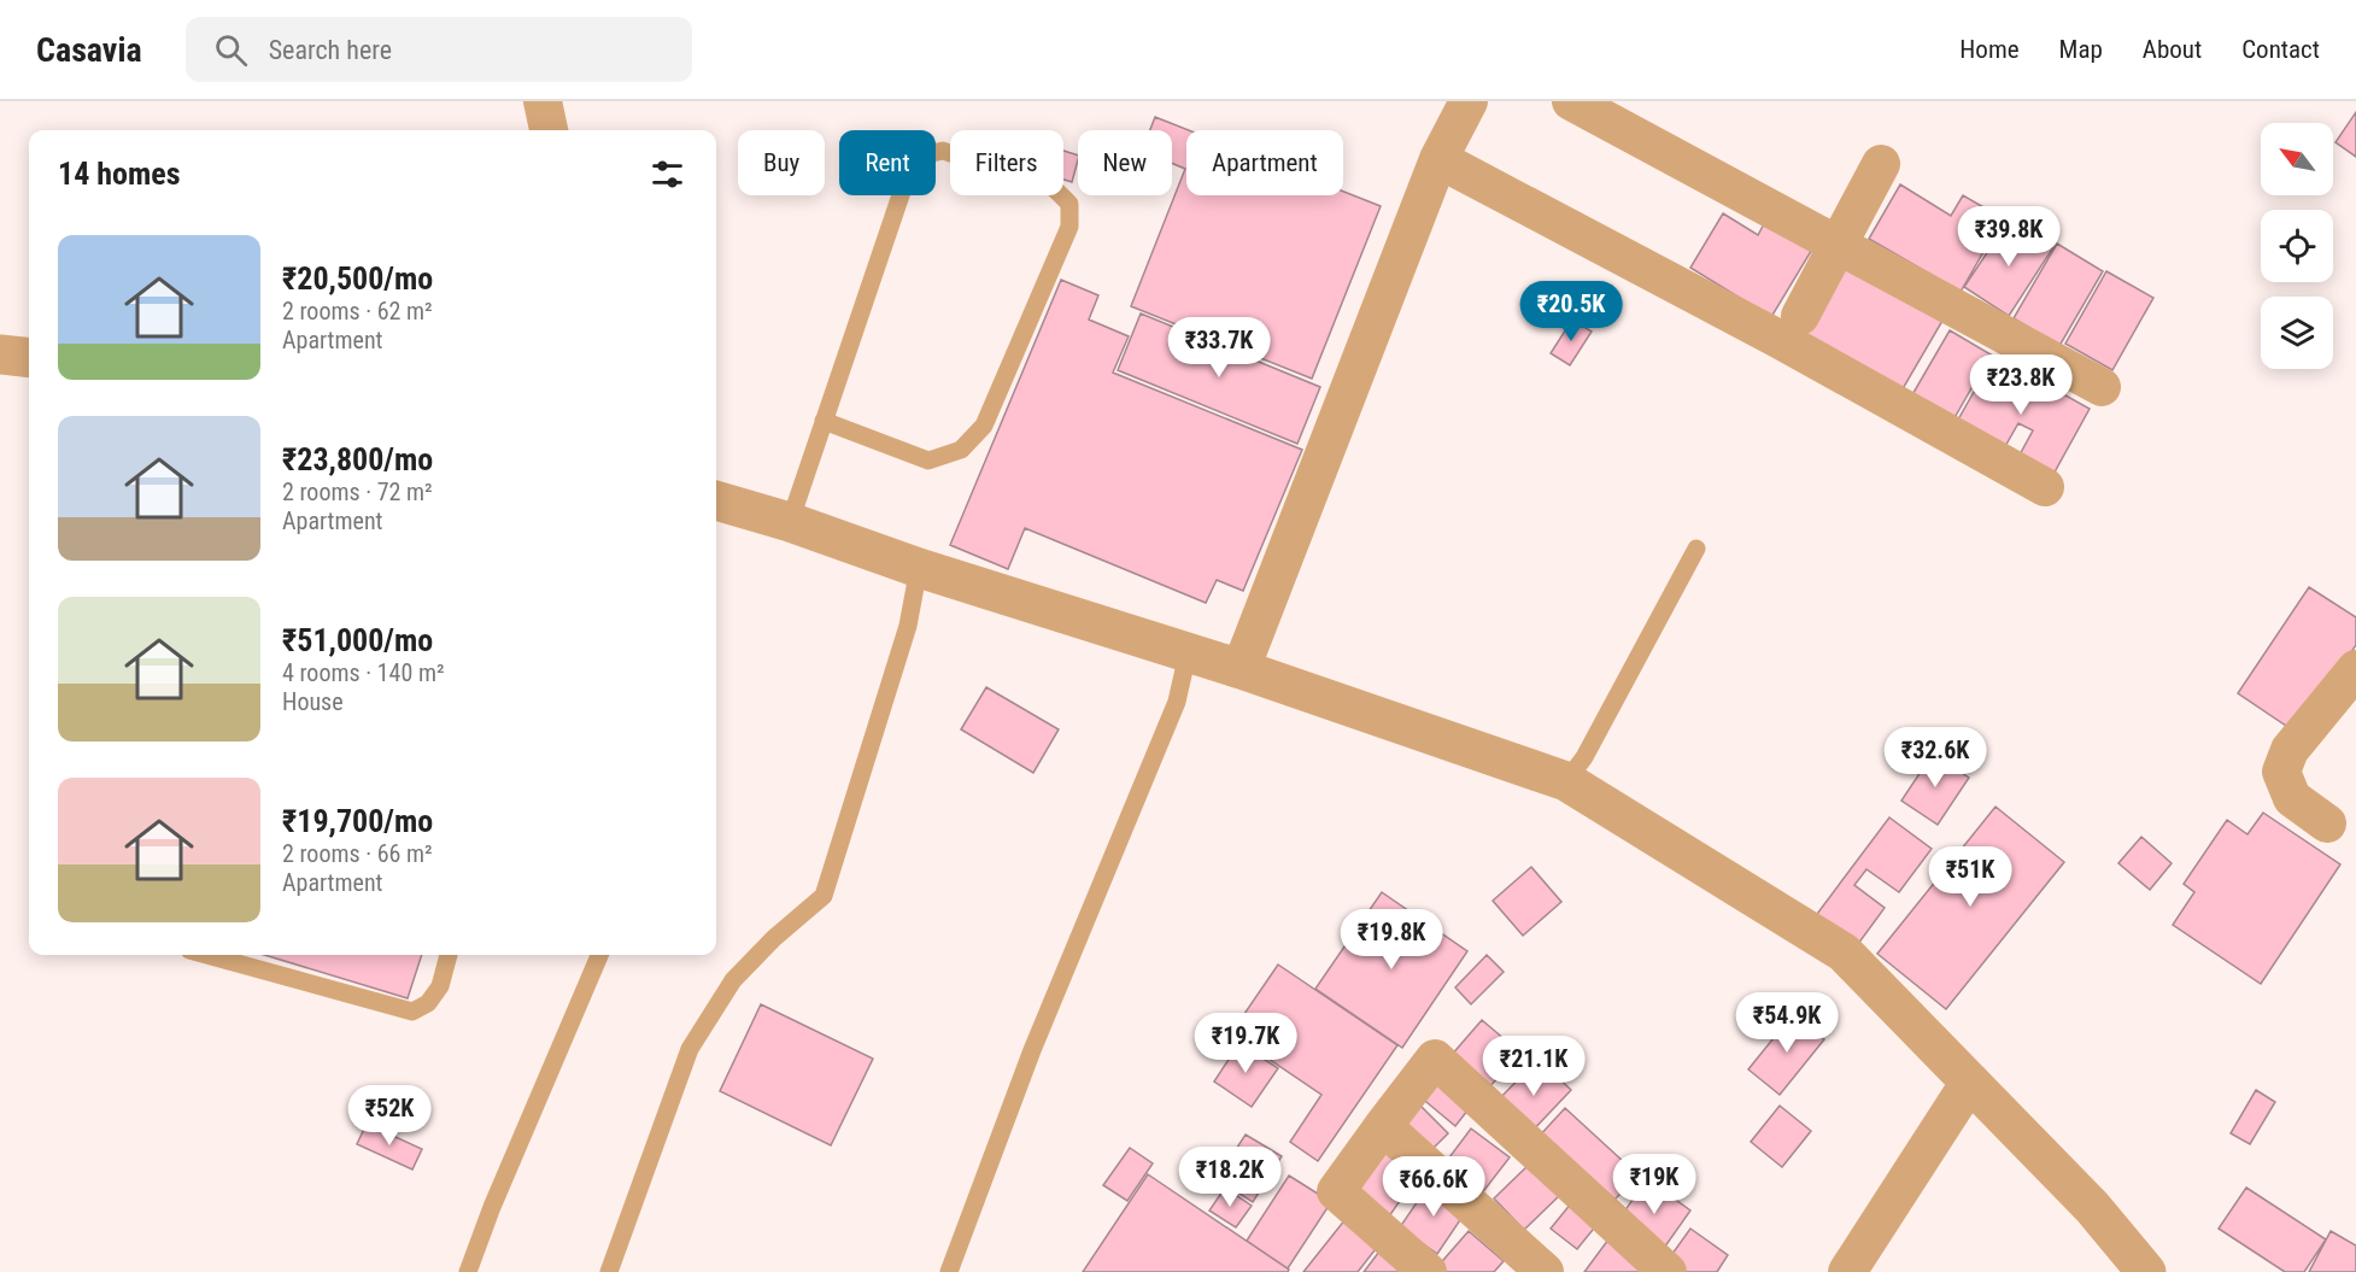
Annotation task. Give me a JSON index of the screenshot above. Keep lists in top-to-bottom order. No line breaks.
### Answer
{"north":"top left","page":{"header":"Casavia","search":"Search here","nav":["Home","Map","About","Contact"],"chip":["Buy","Rent","Filters","New","Apartment"],"heading":"14 homes","price":["₹39.8K","₹20.5K","₹33.7K","₹23.8K","₹32.6K","₹51K","₹19.8K","₹54.9K","₹19.7K","₹21.1K","₹52K","₹18.2K","₹19K","₹66.6K"],"list":[{"name":"₹20,500/mo","note":"2 rooms · 62 m² · Apartment"},{"name":"₹23,800/mo","note":"2 rooms · 72 m² · Apartment"},{"name":"₹51,000/mo","note":"4 rooms · 140 m² · House"},{"name":"₹19,700/mo","note":"2 rooms · 66 m² · Apartment"}]}}
